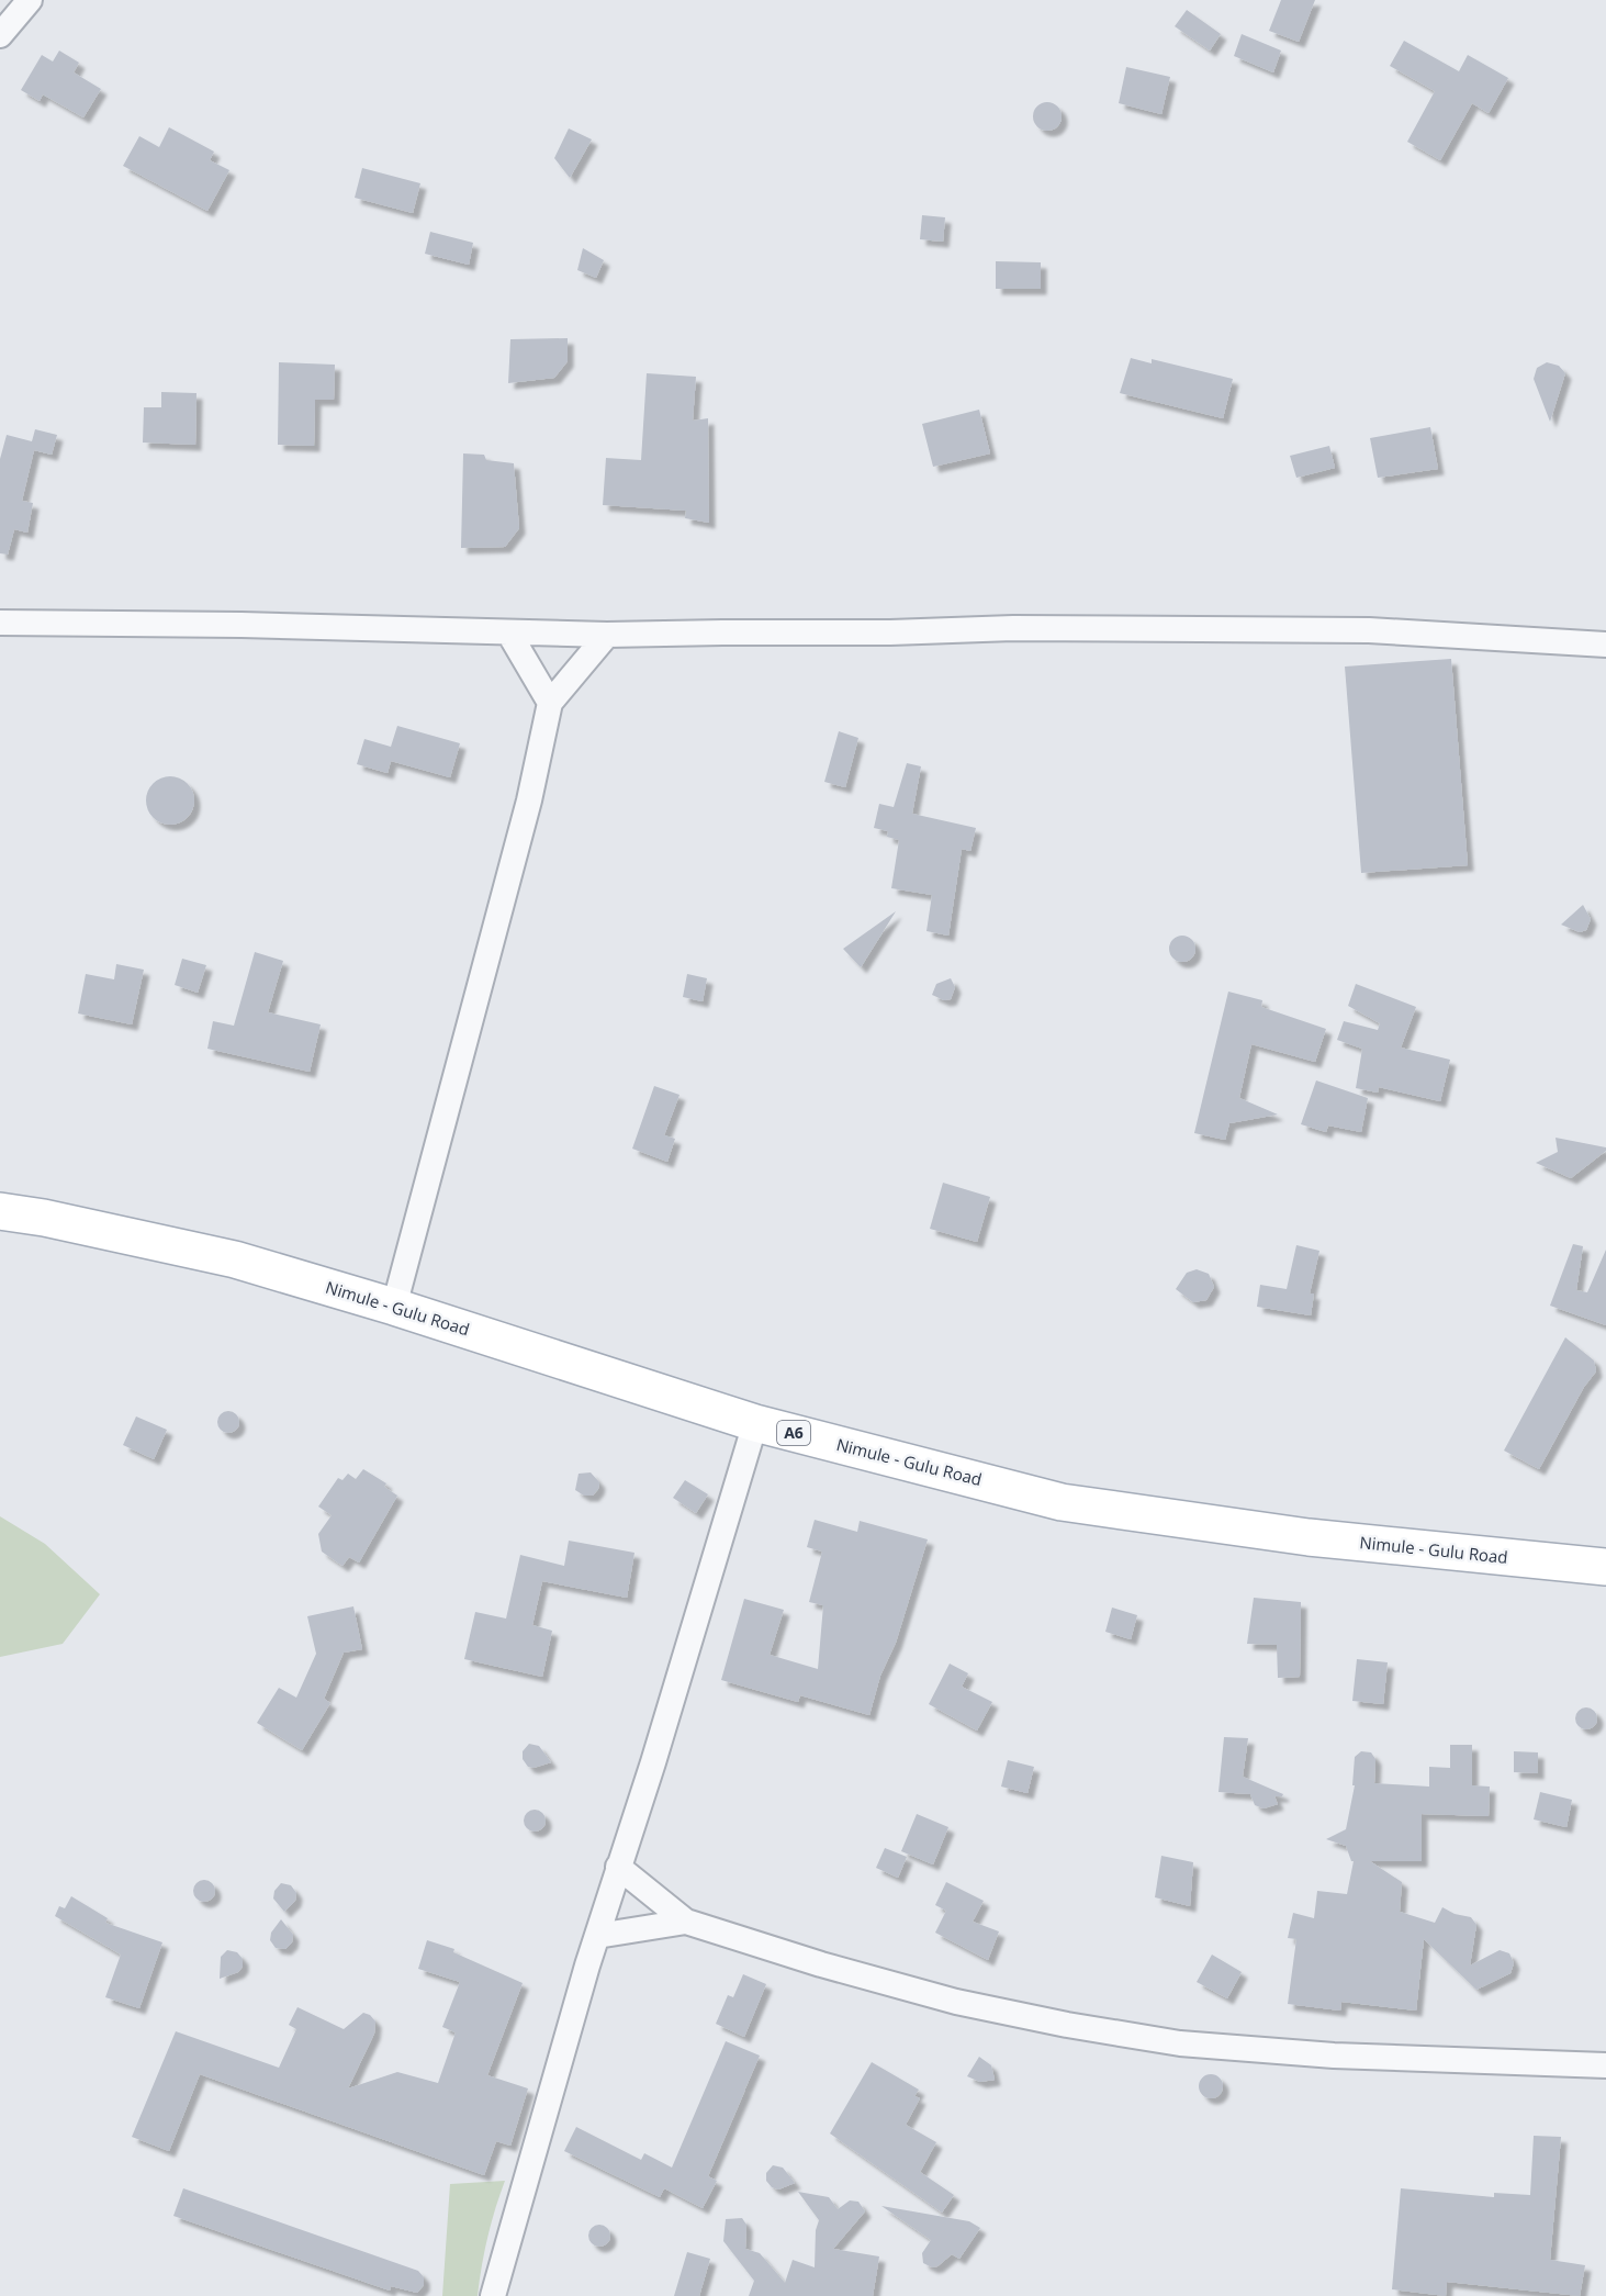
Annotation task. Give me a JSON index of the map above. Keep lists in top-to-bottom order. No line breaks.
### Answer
{"streets":{"main road":["Nimule - Gulu Road","A6"]}}
